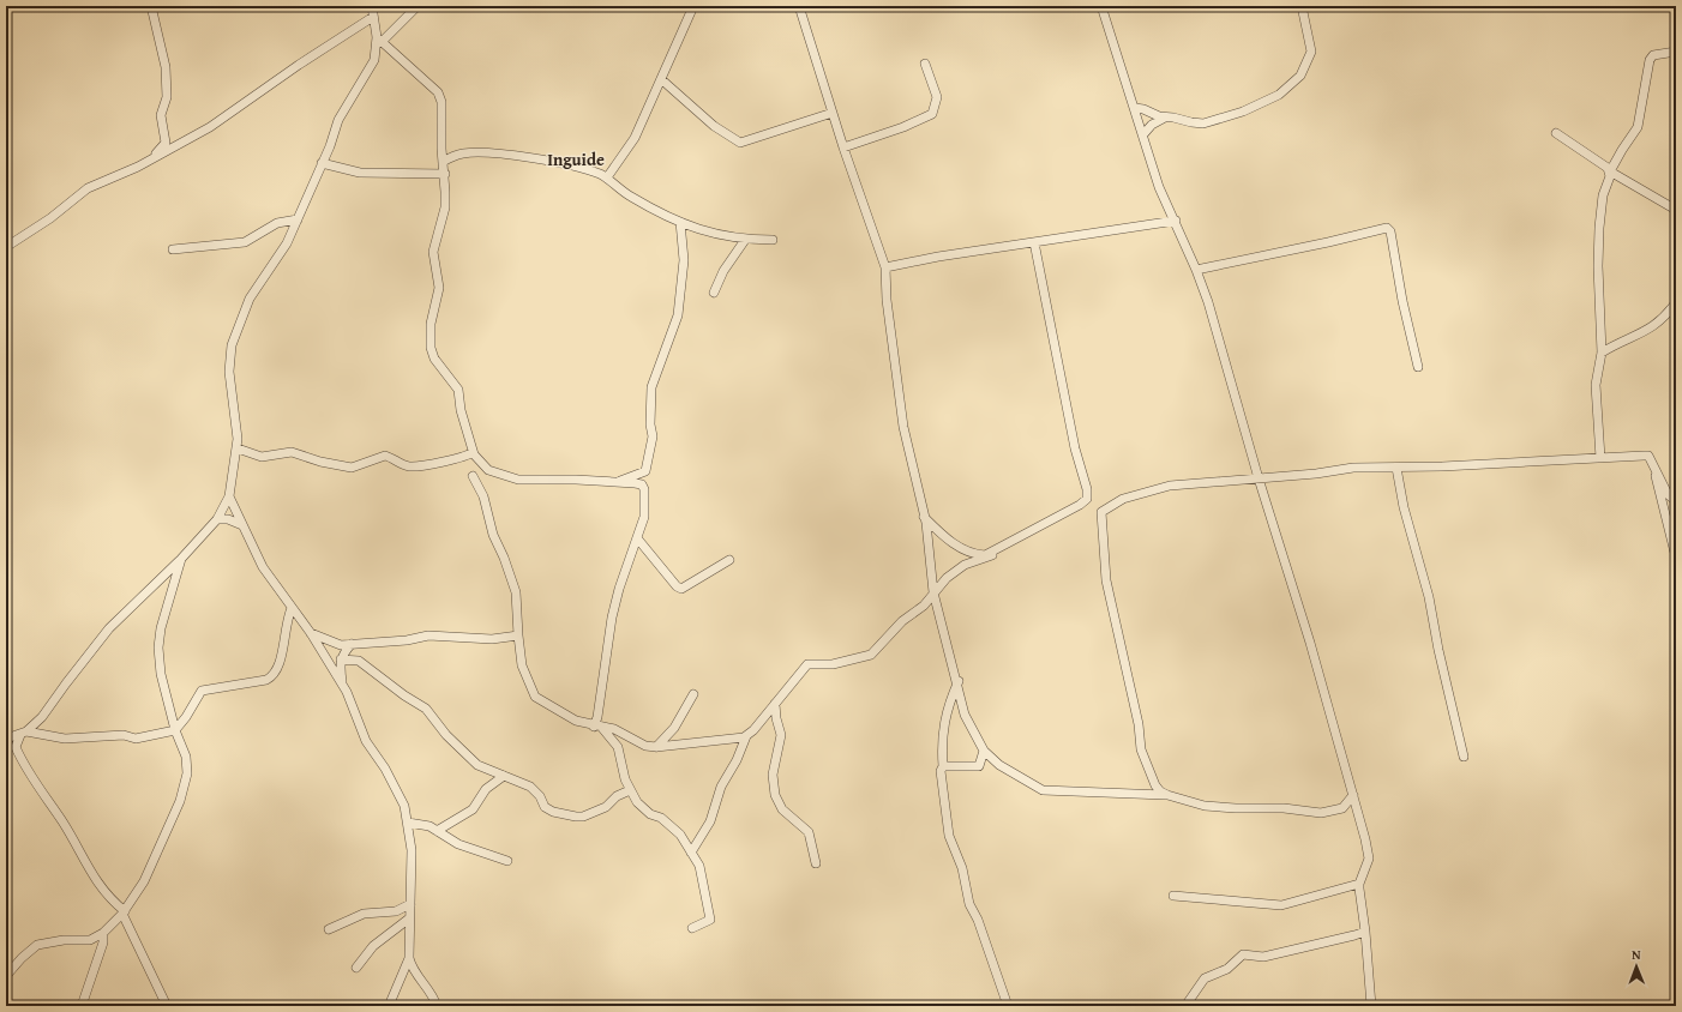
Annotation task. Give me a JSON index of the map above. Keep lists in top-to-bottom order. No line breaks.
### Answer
{"districts":["Inguide"],"north":"top"}
